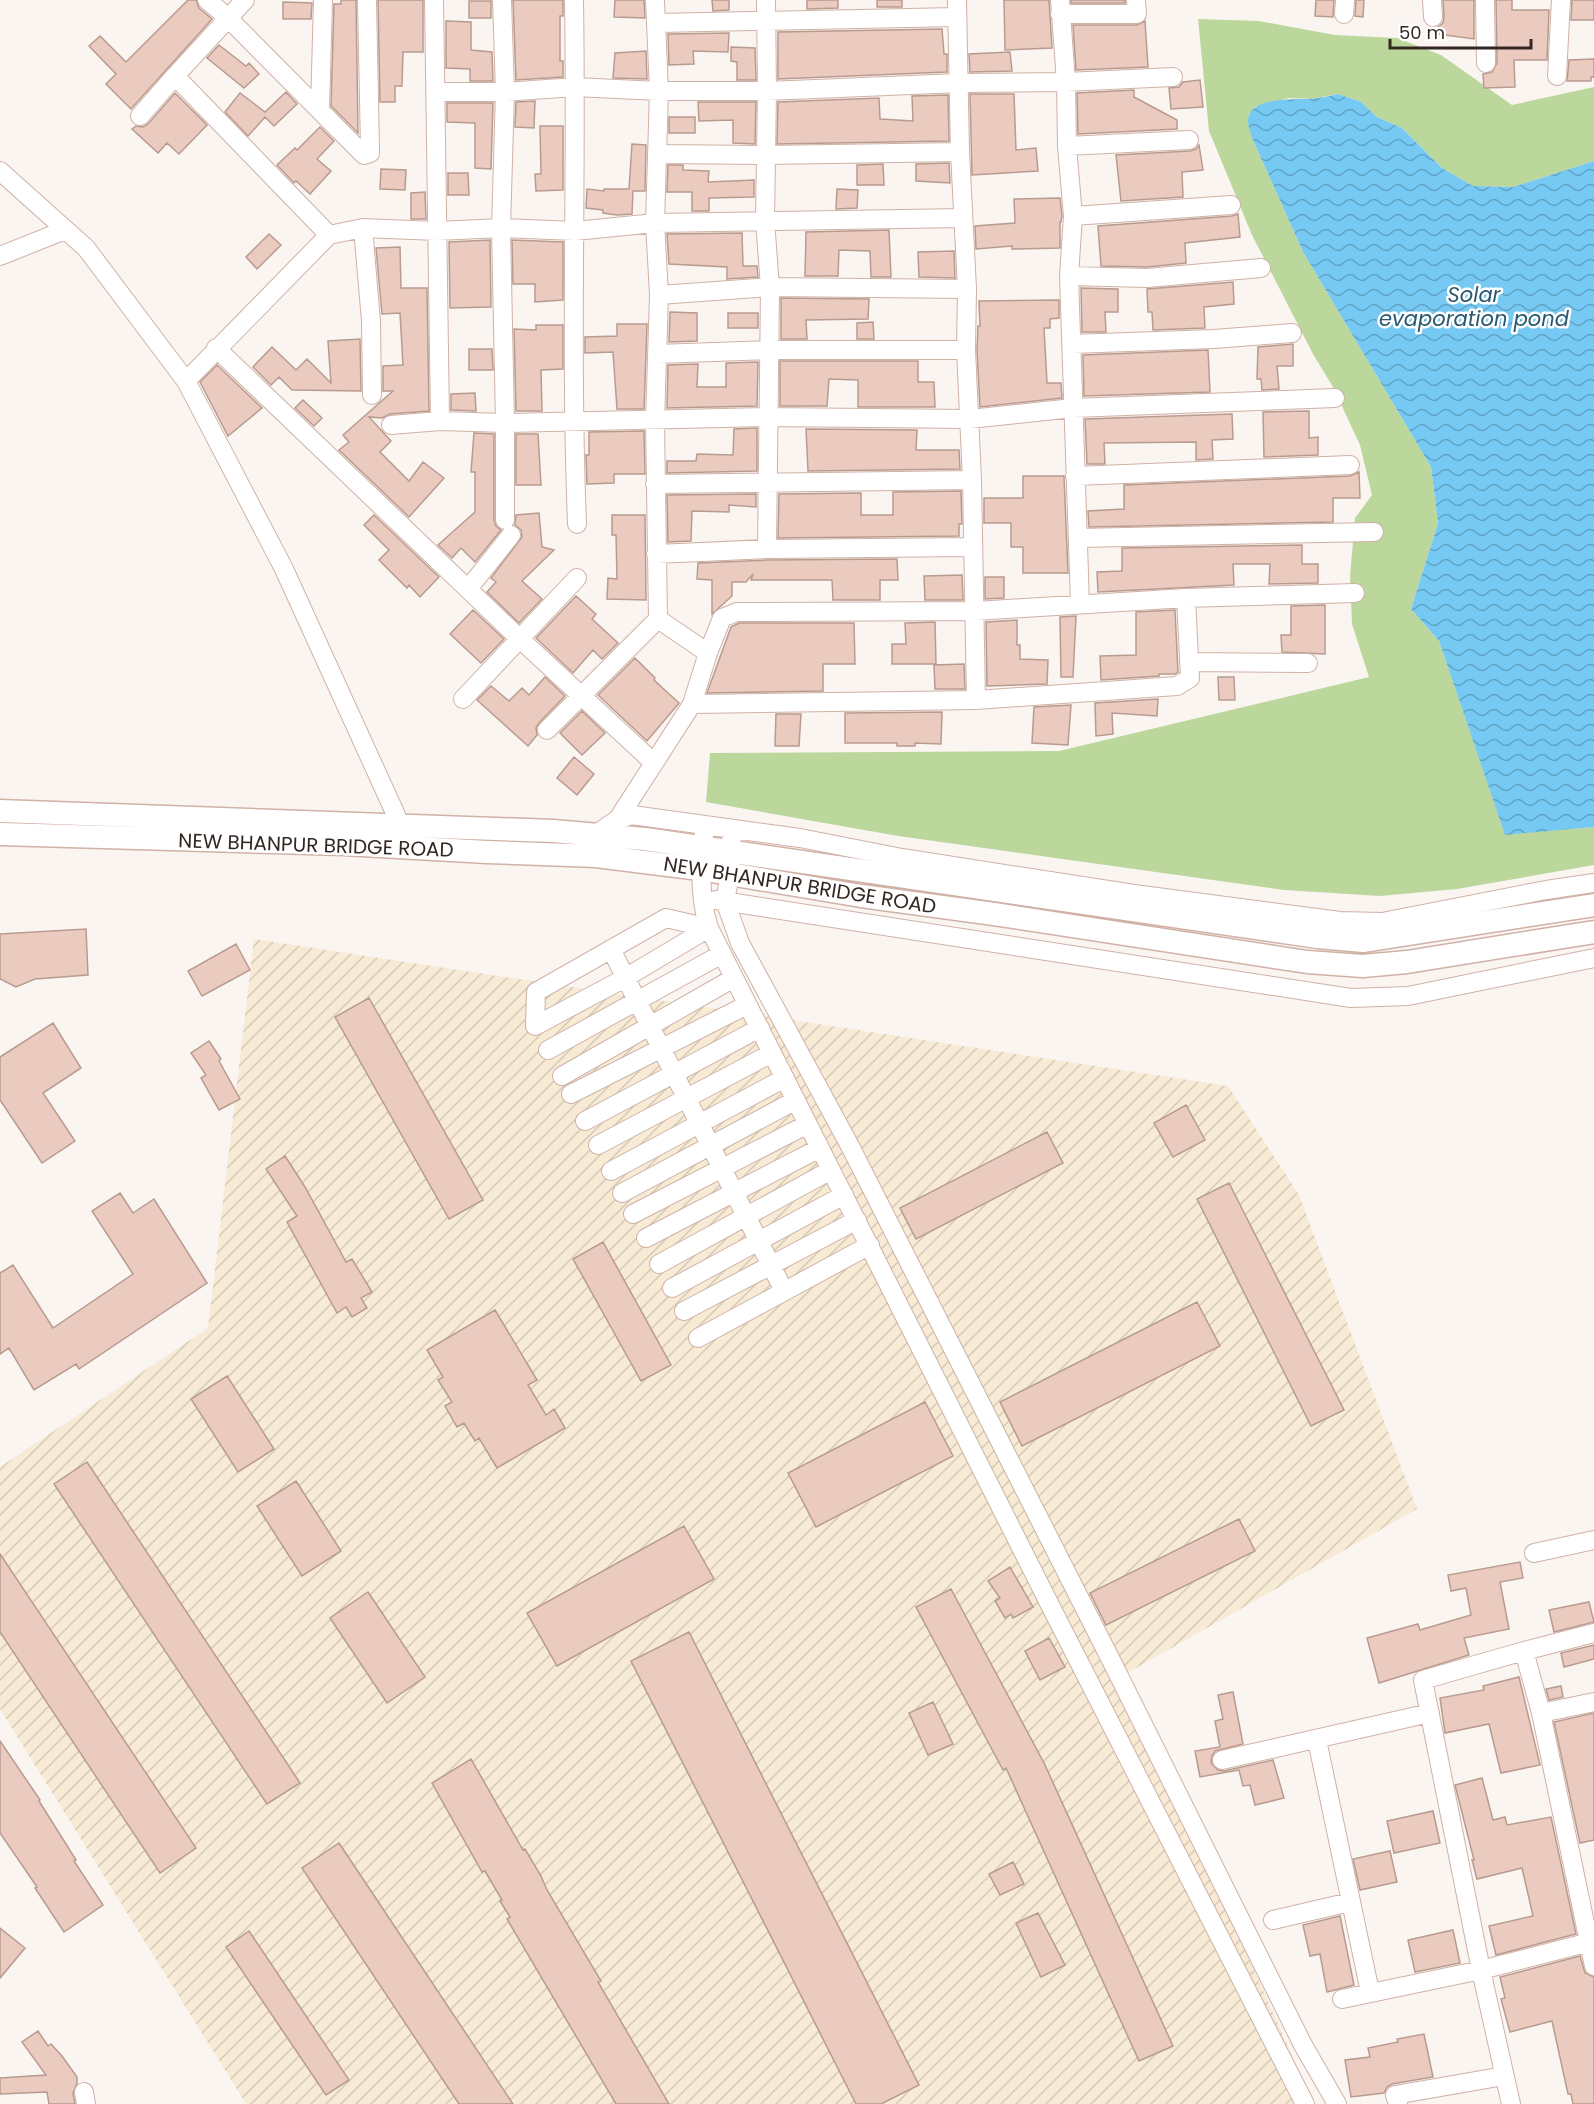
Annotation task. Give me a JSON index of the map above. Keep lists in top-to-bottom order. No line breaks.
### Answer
{"streets":{"street":["NEW BHANPUR BRIDGE ROAD"]},"water":["Solar evaporation pond"],"scale_bar":"50 m"}
